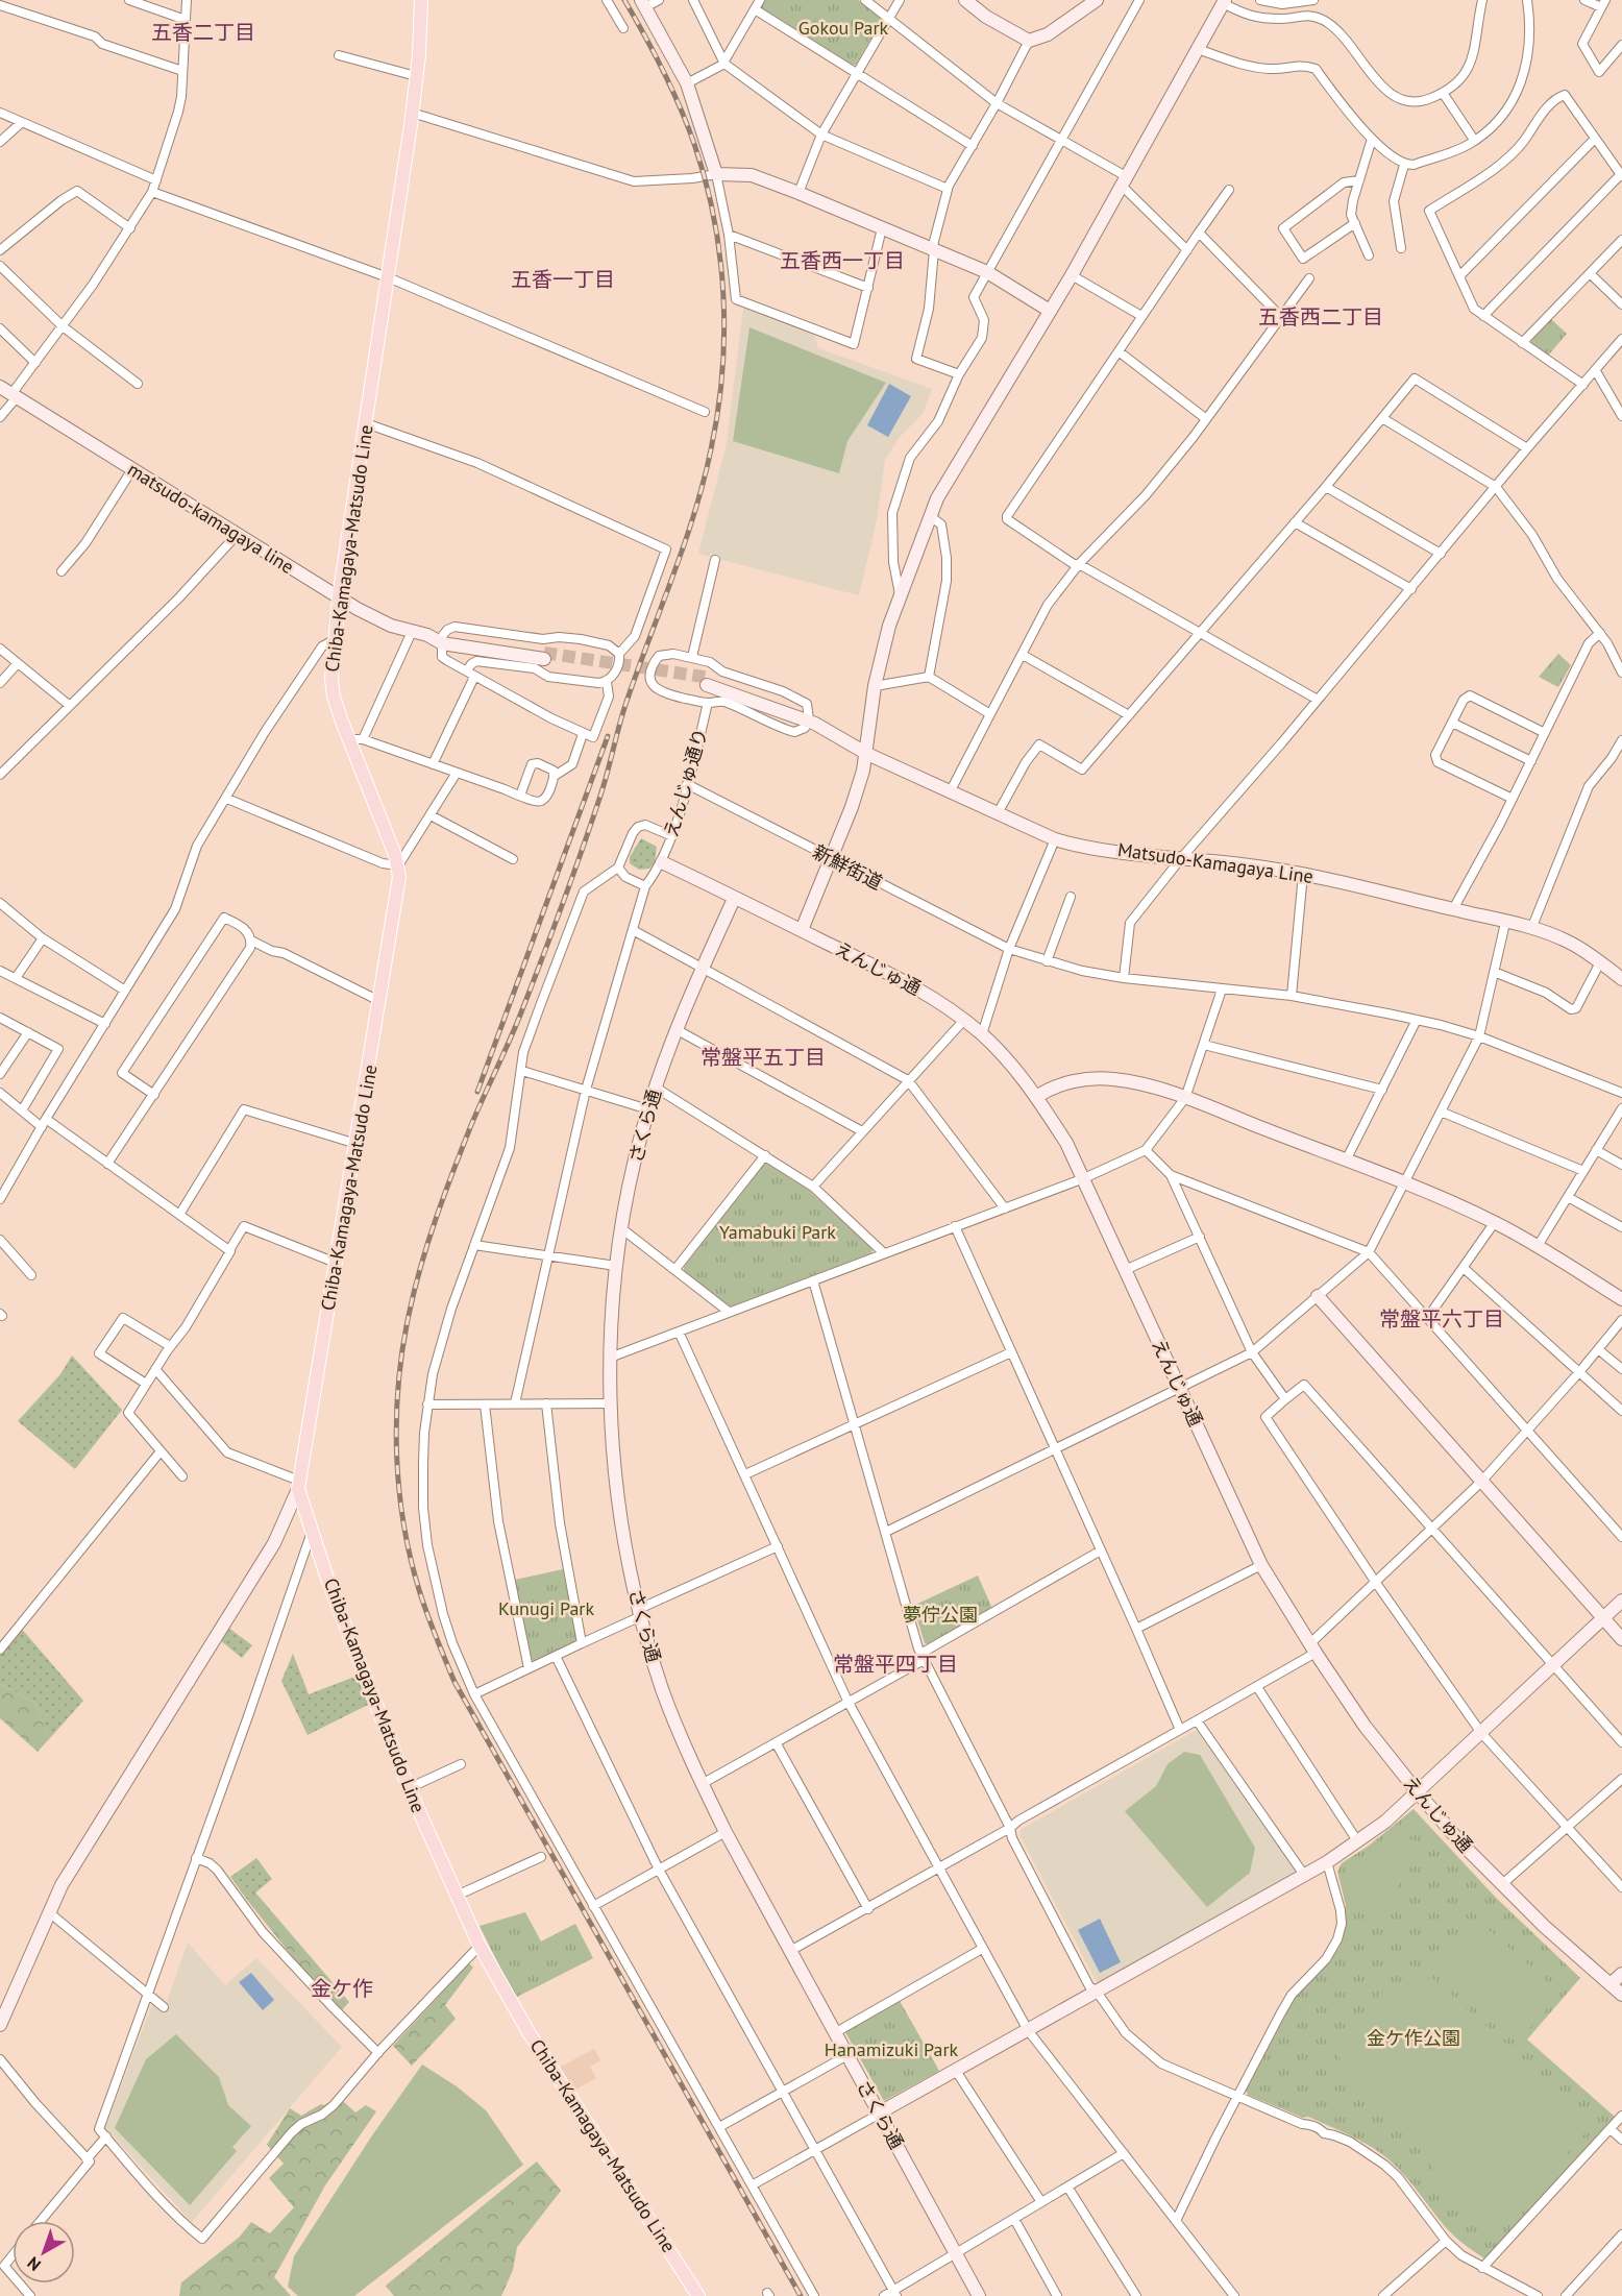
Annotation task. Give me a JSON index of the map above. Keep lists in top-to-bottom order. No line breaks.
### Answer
{"streets":{"main road":["Chiba-Kamagaya-Matsudo Line"],"street":["matsudo-kamagaya line","えんじゅ通り","Matsudo-Kamagaya Line","新鮮街道","えんじゅ通","さくら通"]},"crossings":[["matsudo-kamagaya line","Chiba-Kamagaya-Matsudo Line"],["えんじゅ通り","新鮮街道"],["えんじゅ通り","えんじゅ通"],["えんじゅ通","さくら通"]],"districts":["五香二丁目","五香西一丁目","五香一丁目","五香西二丁目","常盤平五丁目","常盤平六丁目","常盤平四丁目","金ケ作"],"parks":["Gokou Park","Yamabuki Park","Kunugi Park","夢佇公園","金ケ作公園","Hanamizuki Park"],"north":"bottom left"}
